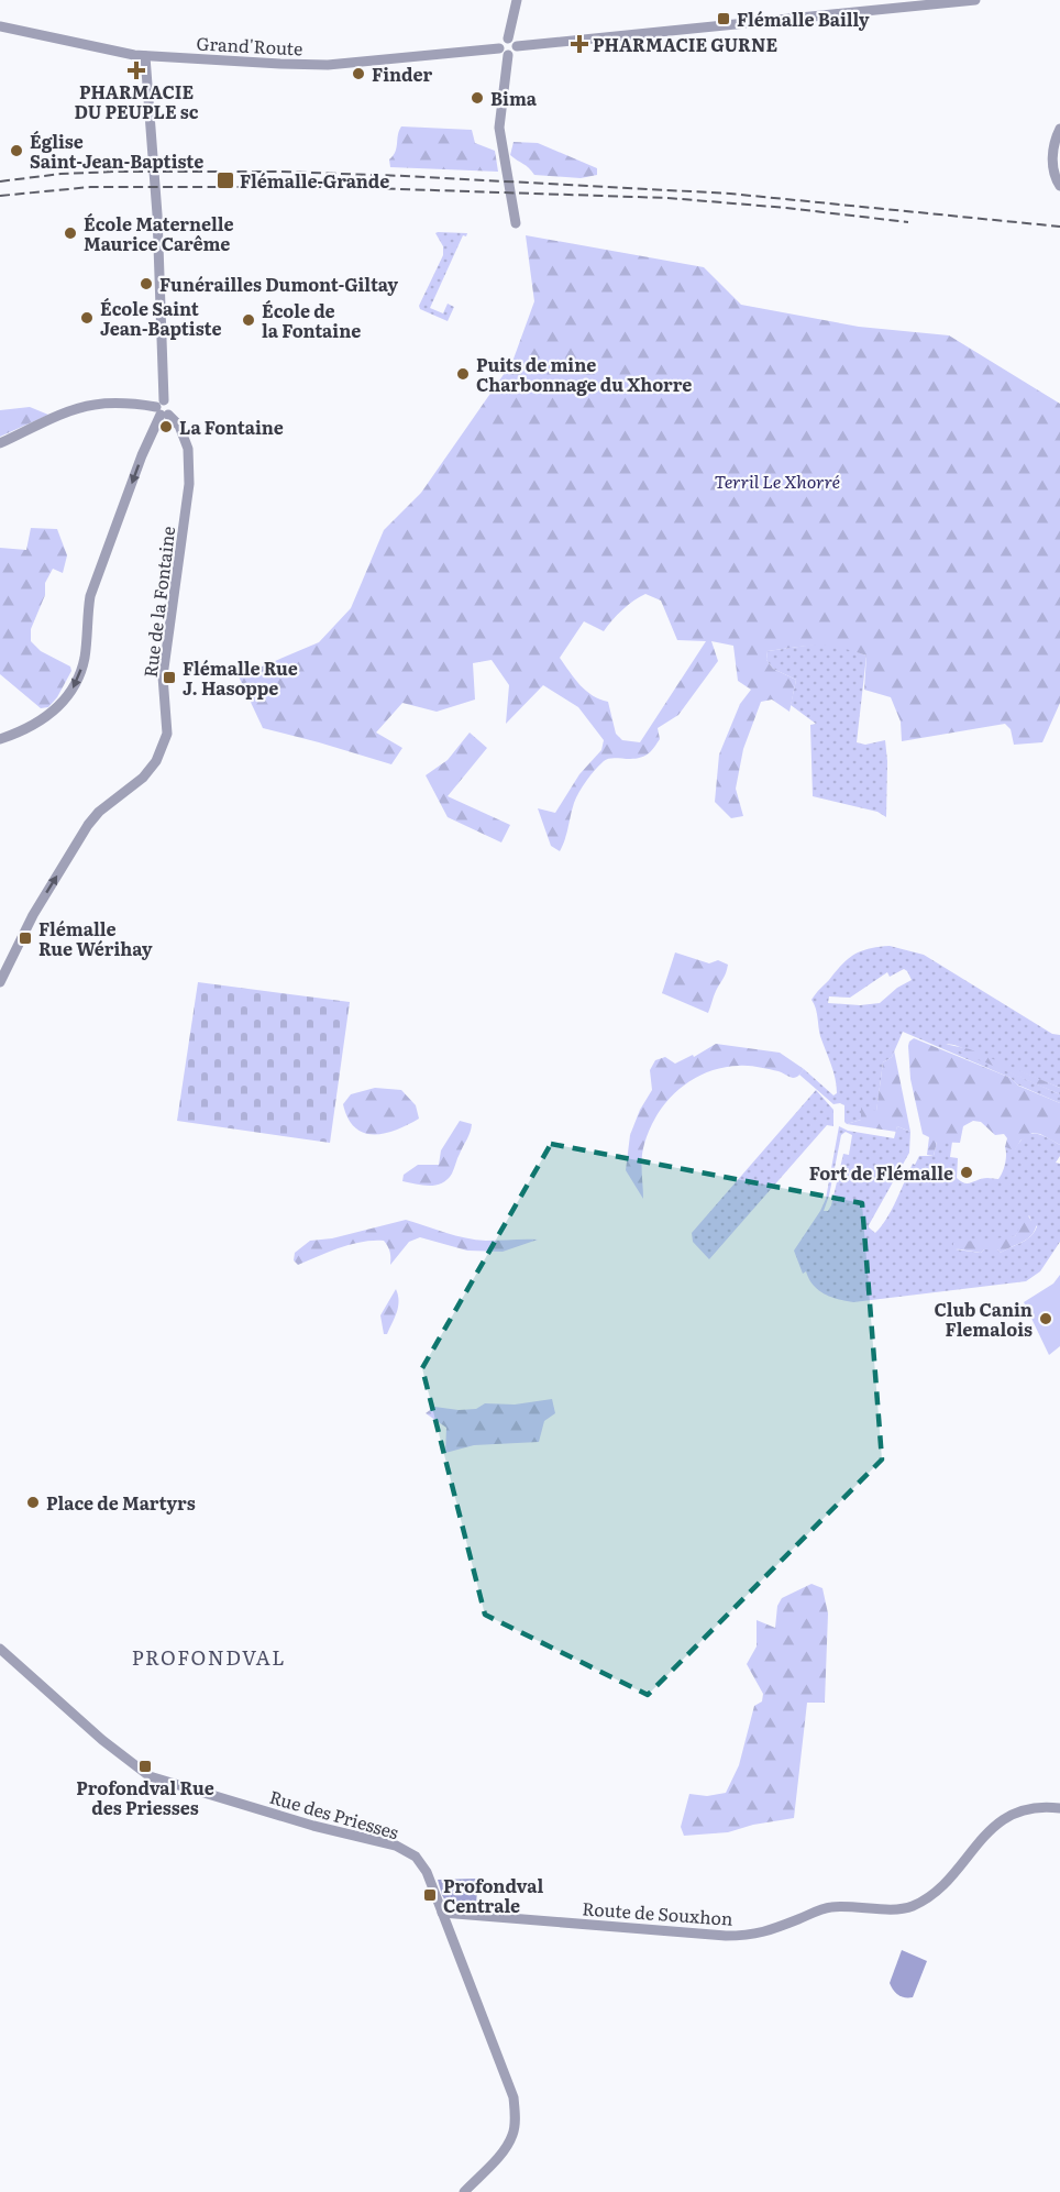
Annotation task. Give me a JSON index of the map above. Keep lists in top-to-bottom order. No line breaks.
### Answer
{"streets":{"street":["Grand'Route","Rue de la Fontaine","Rue des Priesses","Route de Souxhon"]},"crossings":[["Rue des Priesses","Route de Souxhon"]],"districts":["PROFONDVAL"],"parks":["Terril Le Xhorré"],"places":{"transit":["Flémalle Bailly","Flémalle-Grande","Flémalle Rue J. Hasoppe","Flémalle Rue Wérihay","Profondval Rue des Priesses","Profondval Centrale"],"health":["PHARMACIE GURNE","PHARMACIE DU PEUPLE sc"],"other":["Finder","Bima","Église Saint-Jean-Baptiste","École Maternelle Maurice Carême","Funérailles Dumont-Giltay","École Saint Jean-Baptiste","École de la Fontaine","Puits de mine Charbonnage du Xhorre","La Fontaine","Fort de Flémalle","Club Canin Flemalois","Place de Martyrs"]}}
